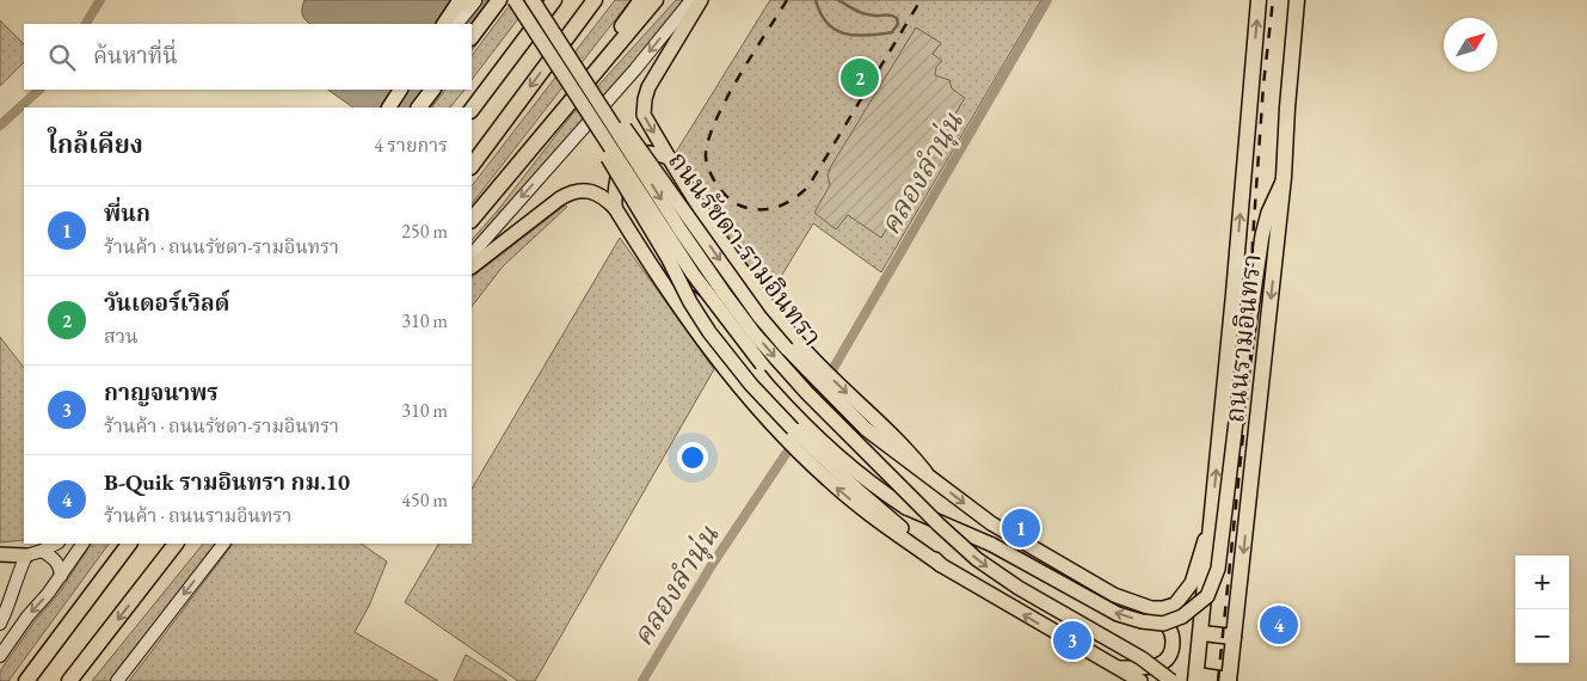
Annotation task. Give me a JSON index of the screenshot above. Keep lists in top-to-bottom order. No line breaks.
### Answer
{"streets":{"highway":["ถนนรามอินทรา"],"main road":["ถนนรัชดา-รามอินทรา"]},"crossings":[["ถนนรัชดา-รามอินทรา","ถนนรามอินทรา"]],"water":["คลองลำนุ่น"],"north":"top right","page":{"search":"ค้นหาที่นี่","pins":["2","1","4","3"],"heading":["ใกล้เคียง","4 รายการ"],"list":[{"mark":"1","name":"พี่นก","note":"ร้านค้า · ถนนรัชดา-รามอินทรา","value":"250 m"},{"mark":"2","name":"วันเดอร์เวิลด์","note":"สวน","value":"310 m"},{"mark":"3","name":"กาญจนาพร","note":"ร้านค้า · ถนนรัชดา-รามอินทรา","value":"310 m"},{"mark":"4","name":"B-Quik รามอินทรา กม.10","note":"ร้านค้า · ถนนรามอินทรา","value":"450 m"}],"map_buttons":["+","−"]}}
